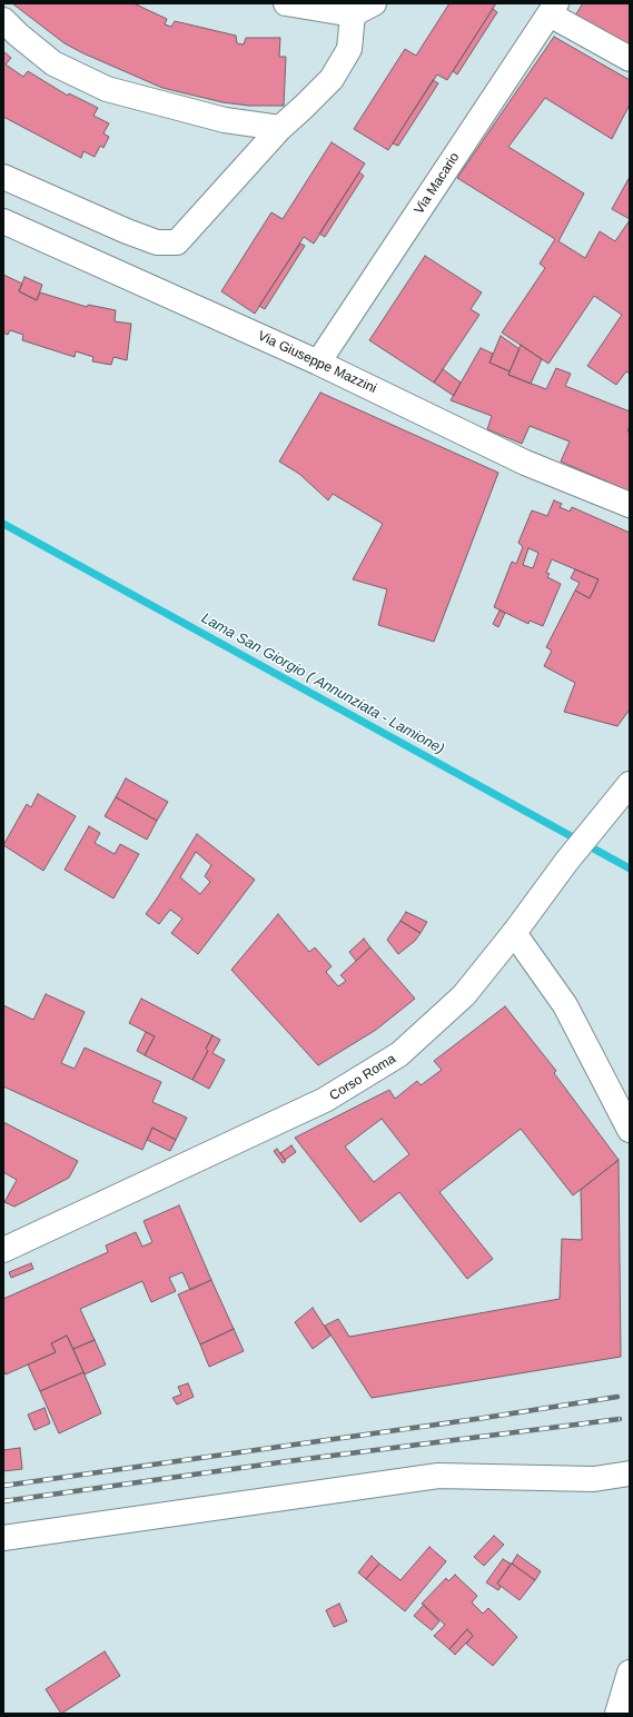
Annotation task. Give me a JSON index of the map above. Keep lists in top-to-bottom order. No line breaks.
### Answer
{"streets":{"street":["Via Macario","Via Giuseppe Mazzini","Corso Roma"]},"crossings":[["Via Macario","Via Giuseppe Mazzini"]],"water":["Lama San Giorgio ( Annunziata - Lamione)"]}
